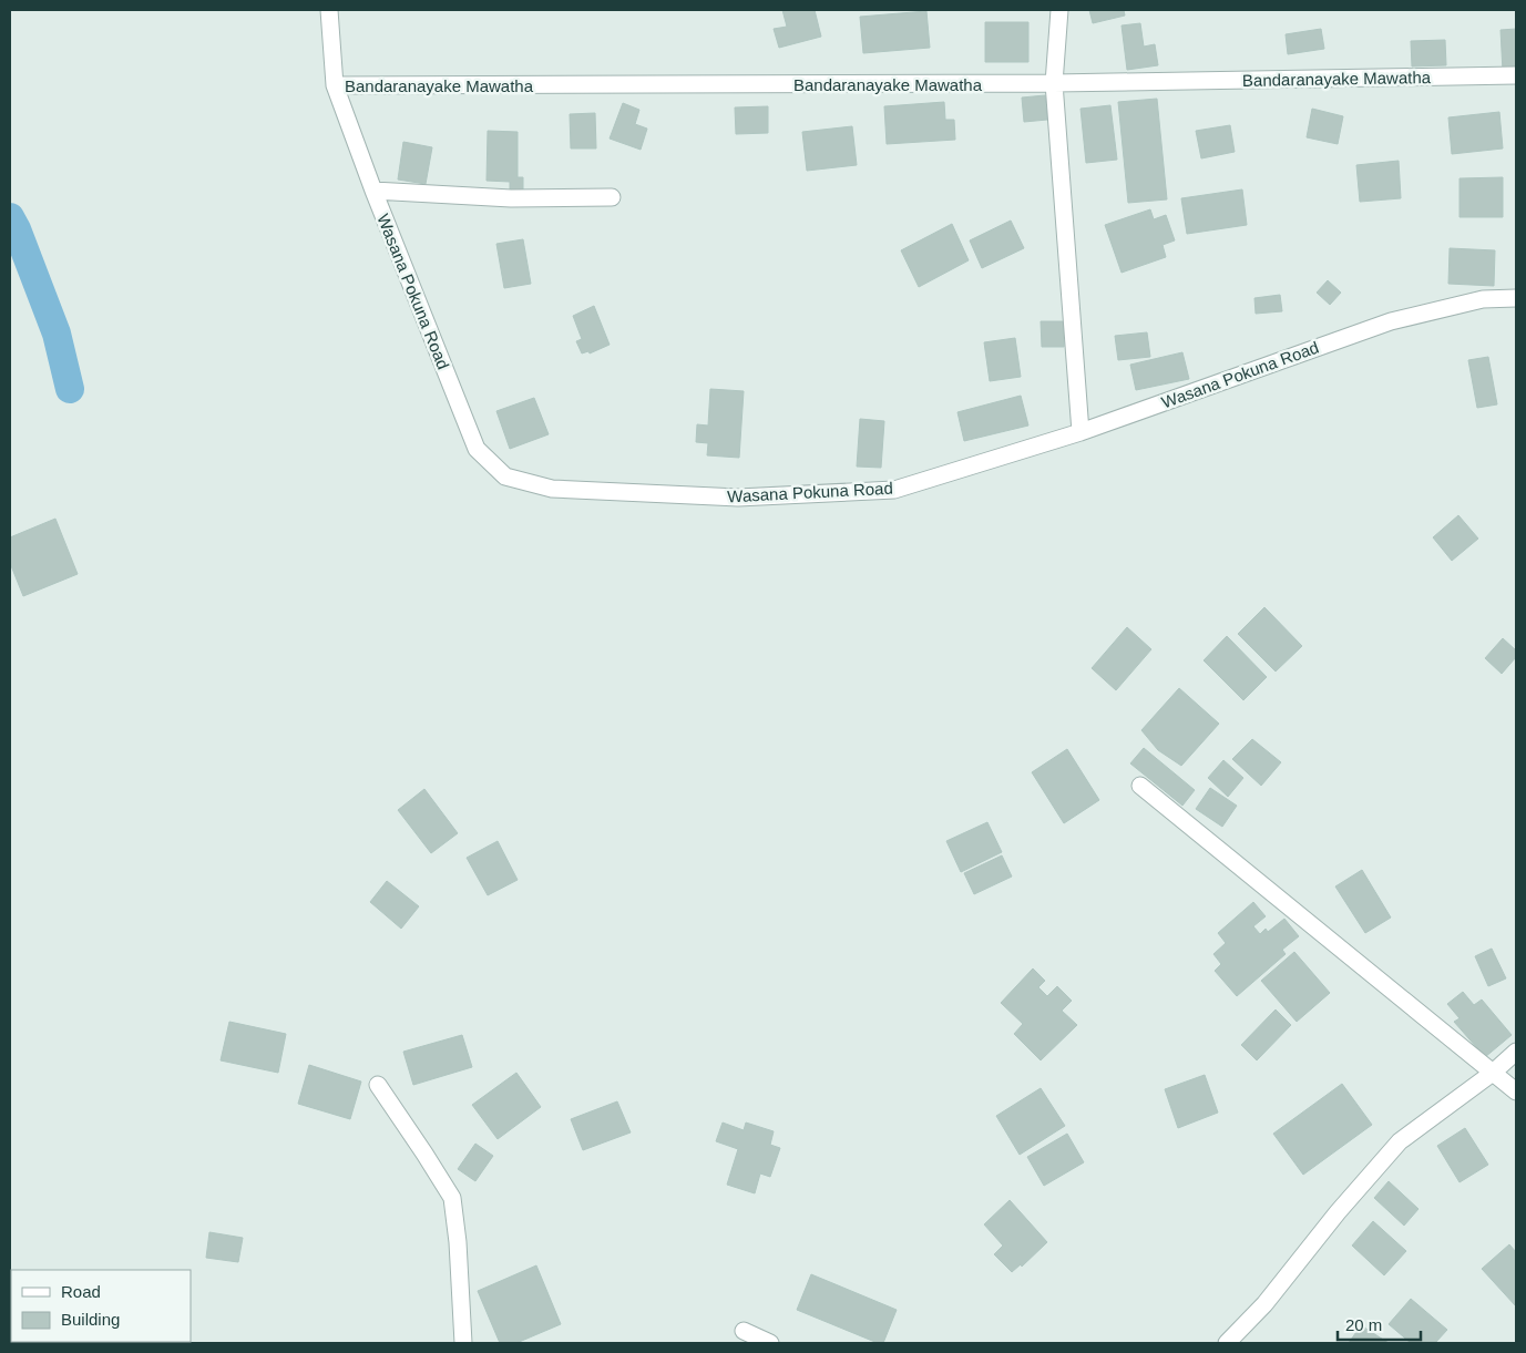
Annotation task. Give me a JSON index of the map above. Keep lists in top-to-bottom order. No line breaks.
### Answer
{"streets":{"street":["Bandaranayake Mawatha","Wasana Pokuna Road"]},"crossings":[["Bandaranayake Mawatha","Wasana Pokuna Road"]],"legend":["Road","Building"],"scale_bar":"20 m"}
